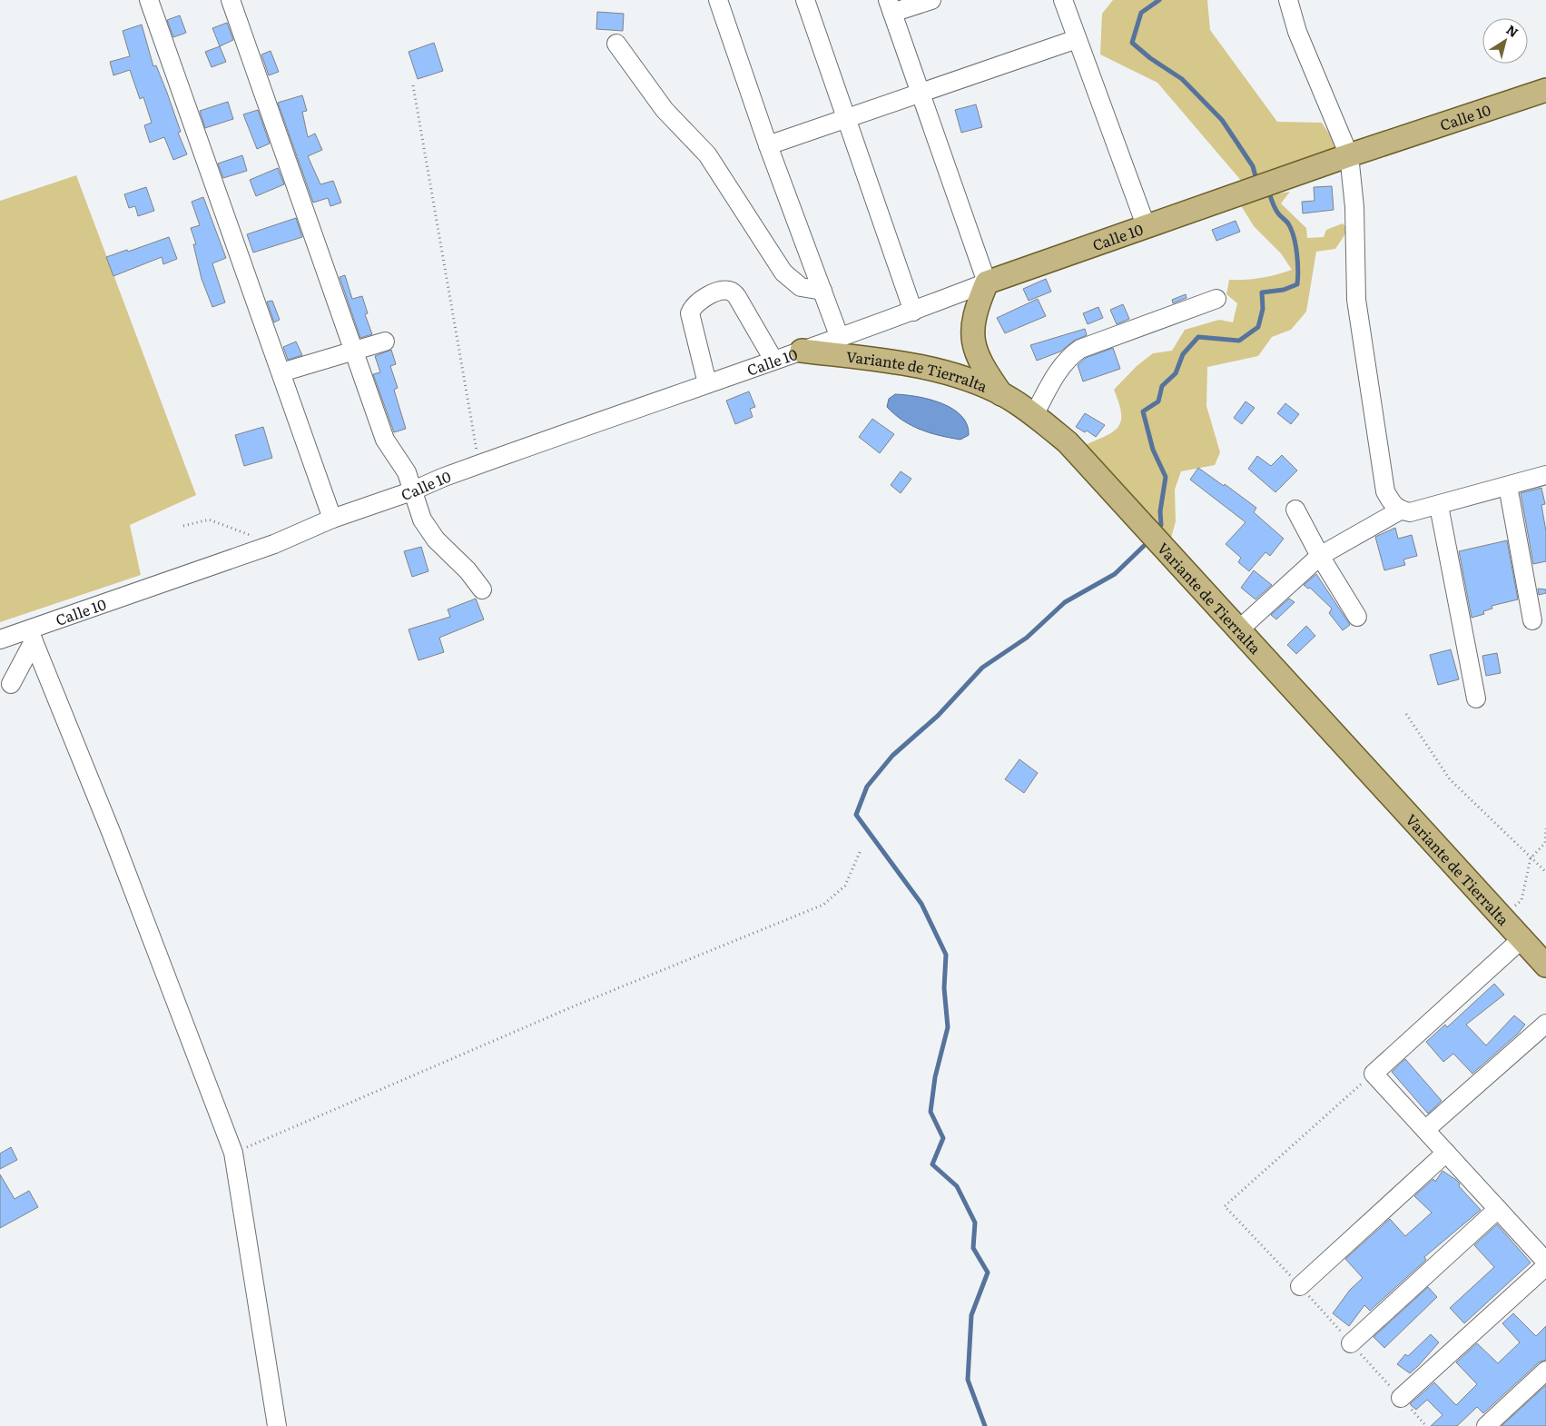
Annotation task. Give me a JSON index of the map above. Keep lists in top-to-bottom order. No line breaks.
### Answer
{"streets":{"main road":["Calle 10","Variante de Tierralta"]},"crossings":[["Calle 10","Variante de Tierralta"]],"north":"top right"}
